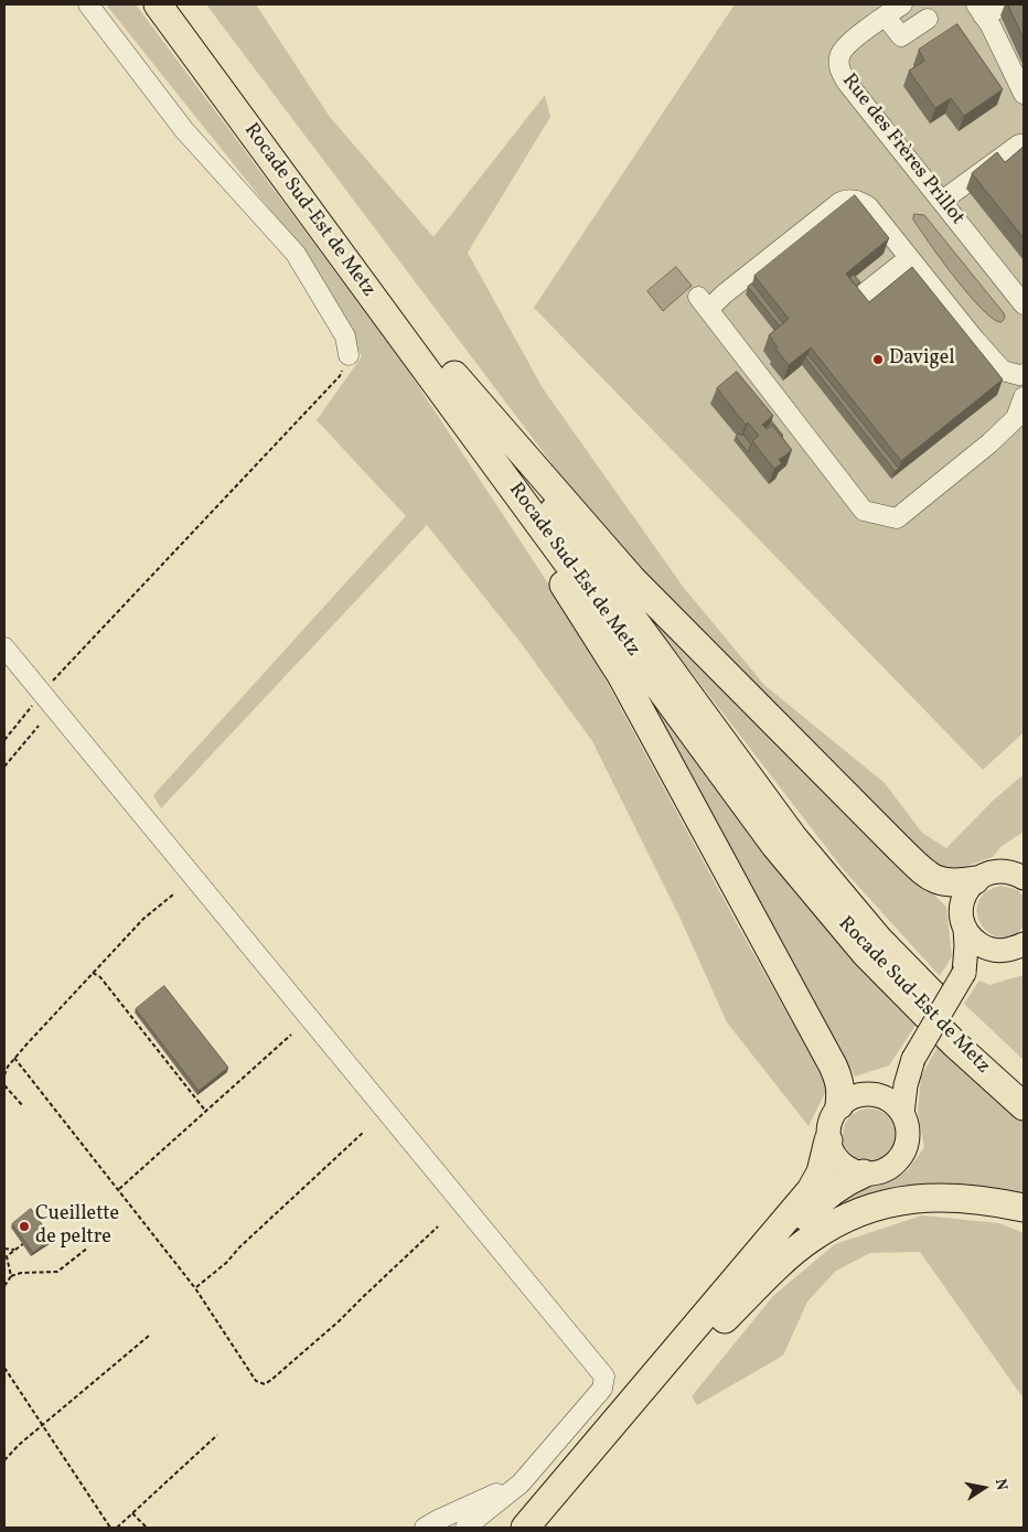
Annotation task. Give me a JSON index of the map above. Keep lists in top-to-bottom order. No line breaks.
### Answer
{"streets":{"highway":["Rocade Sud-Est de Metz"],"street":["Rue des Frères Prillot"]},"places":["Davigel","Cueillette de peltre"],"north":"right"}
